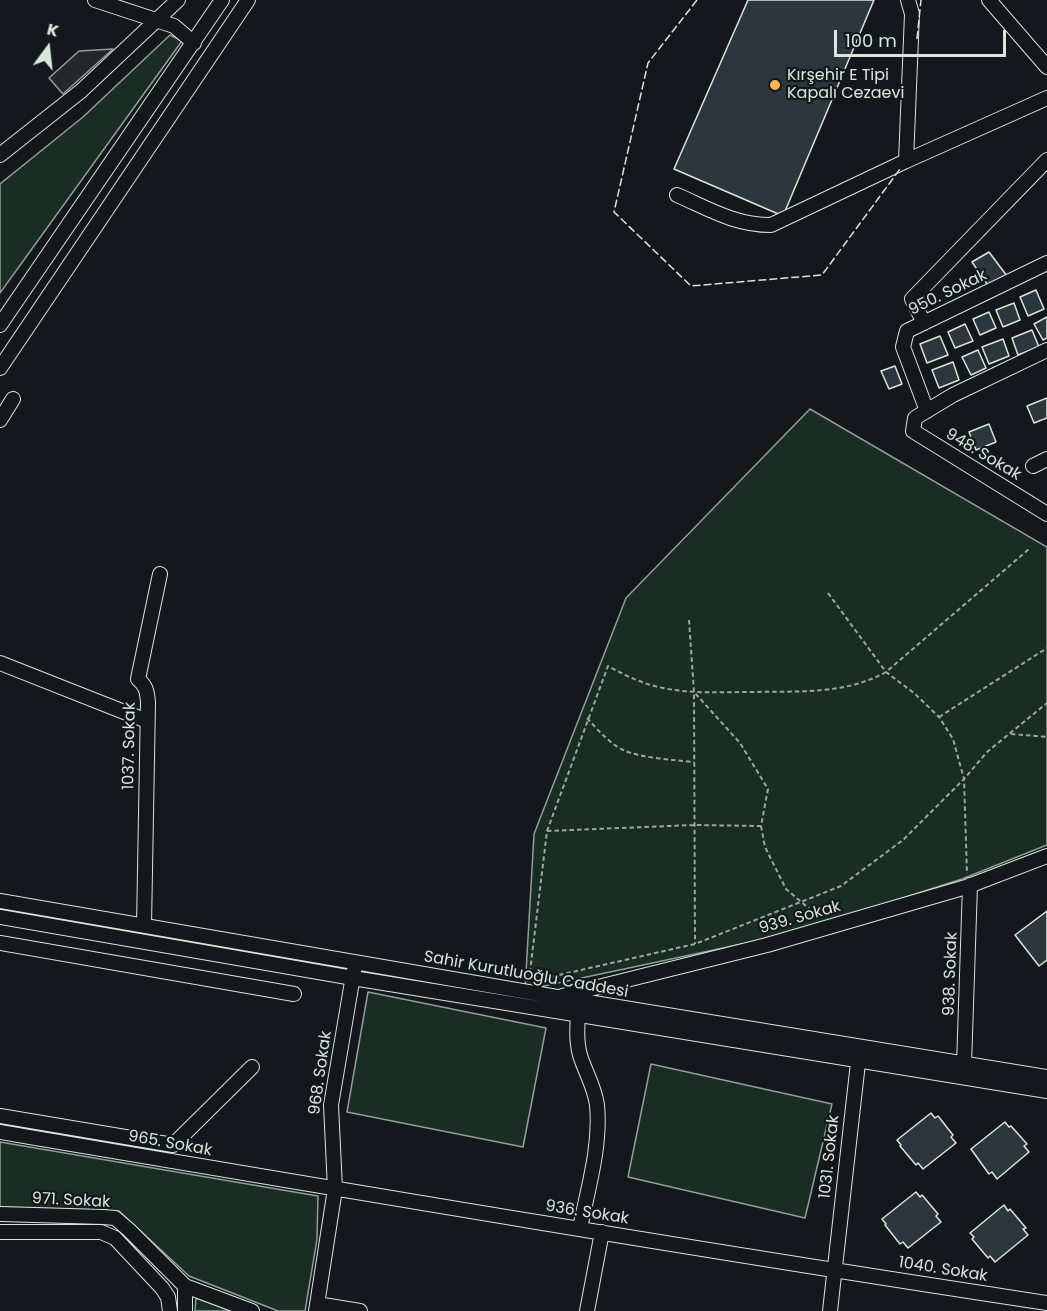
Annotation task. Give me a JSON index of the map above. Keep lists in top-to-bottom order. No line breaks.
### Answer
{"streets":{"street":["950. Sokak","948. Sokak","1037. Sokak","939. Sokak","938. Sokak","Sahir Kurutluoğlu Caddesi","968. Sokak","965. Sokak","1031. Sokak","971. Sokak","936. Sokak","1040. Sokak"]},"crossings":[["950. Sokak","948. Sokak"],["1037. Sokak","Sahir Kurutluoğlu Caddesi"],["939. Sokak","938. Sokak"],["939. Sokak","Sahir Kurutluoğlu Caddesi"],["938. Sokak","Sahir Kurutluoğlu Caddesi"],["Sahir Kurutluoğlu Caddesi","968. Sokak"],["Sahir Kurutluoğlu Caddesi","1031. Sokak"],["968. Sokak","965. Sokak"],["968. Sokak","936. Sokak"],["965. Sokak","936. Sokak"],["1031. Sokak","936. Sokak"],["1031. Sokak","1040. Sokak"],["936. Sokak","1040. Sokak"]],"places":["Kırşehir E Tipi Kapalı Cezaevi"],"scale_bar":"100 m","north":"top"}
